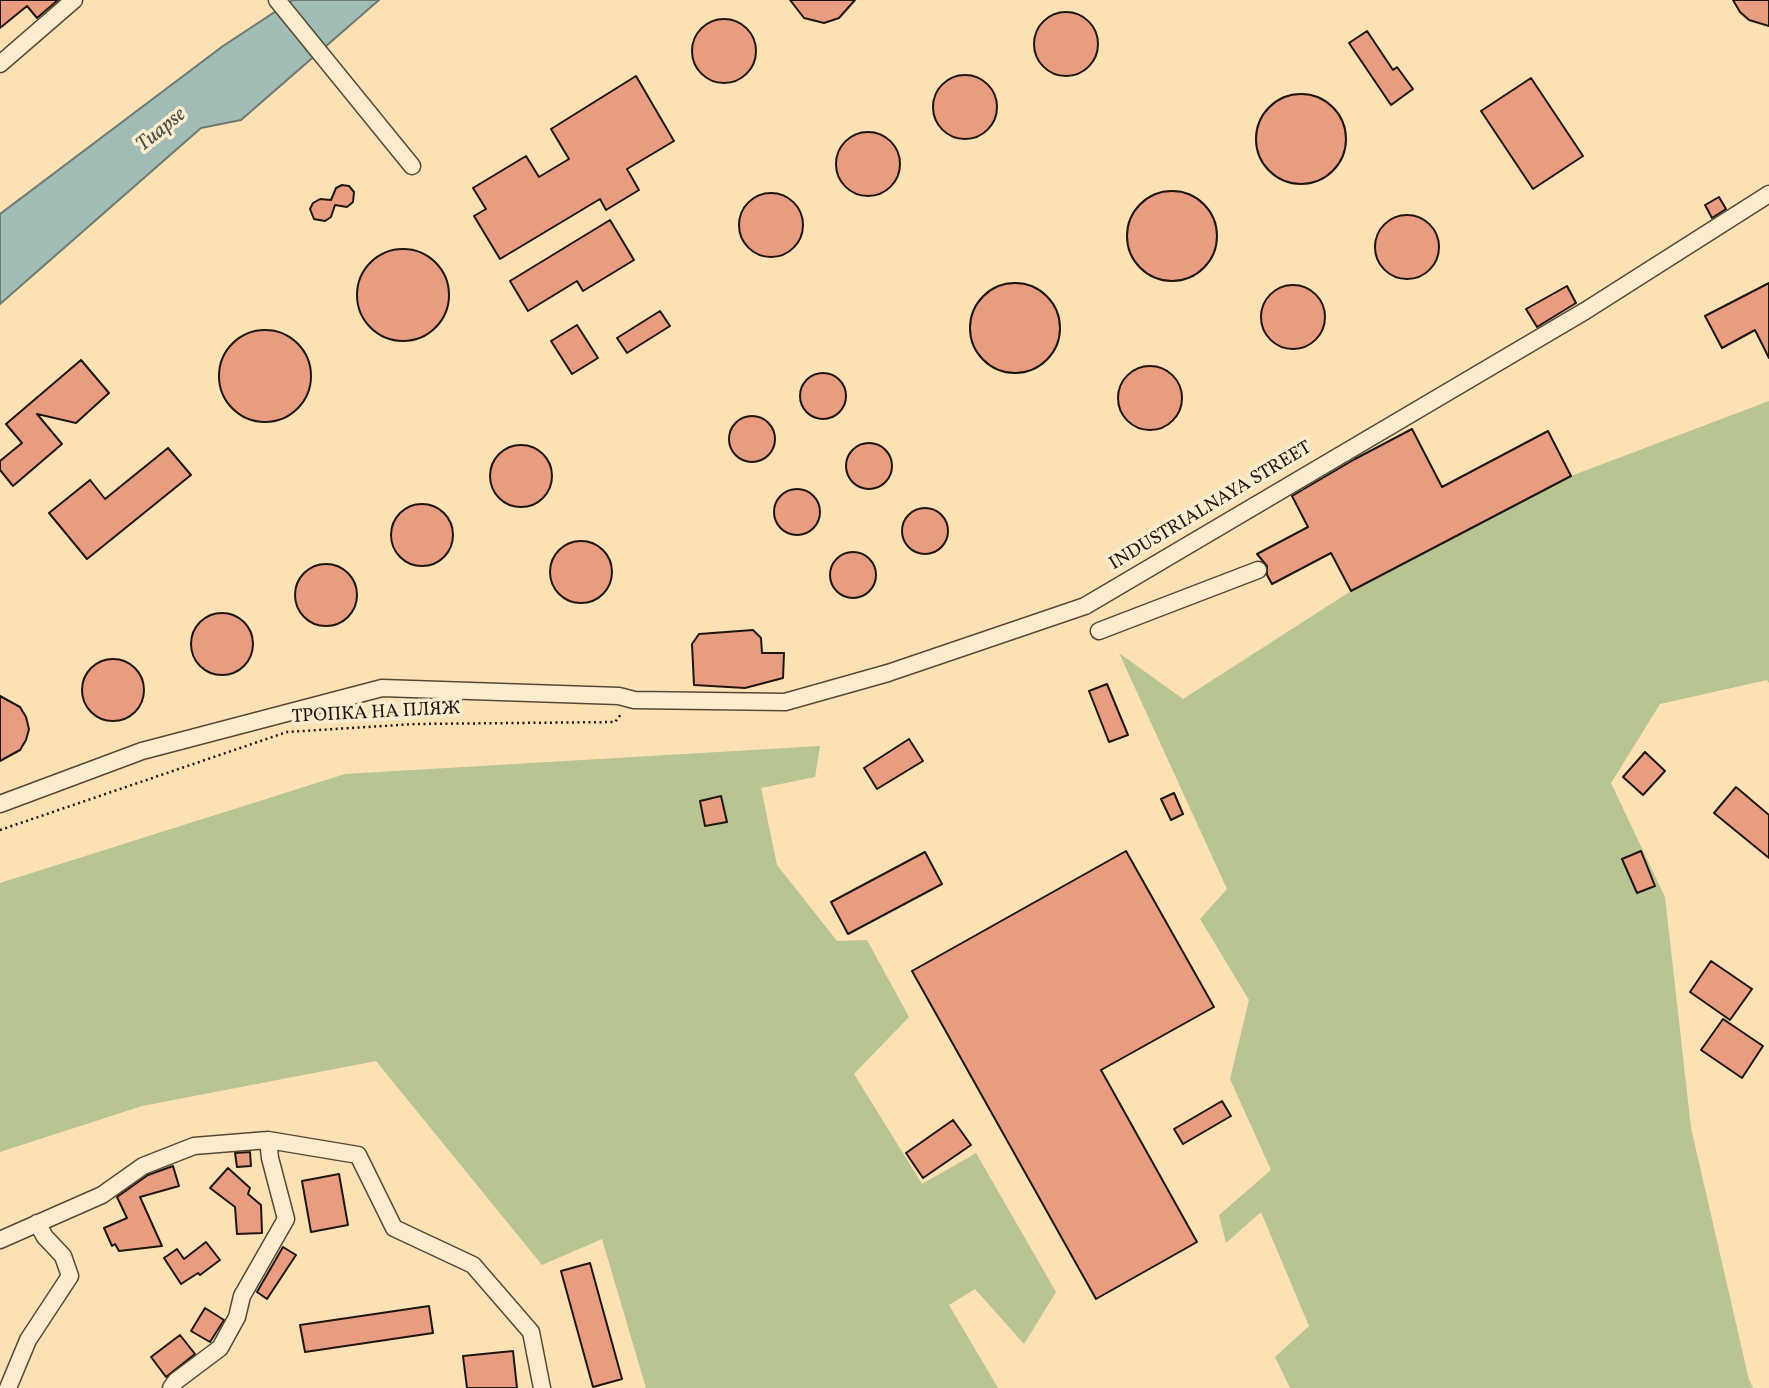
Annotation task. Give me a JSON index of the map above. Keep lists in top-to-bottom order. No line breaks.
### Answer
{"streets":{"street":["INDUSTRIALNAYA STREET"],"path":["ТРОПКА НА ПЛЯЖ"]},"crossings":[["INDUSTRIALNAYA STREET","ТРОПКА НА ПЛЯЖ"]],"water":["Tuapse"]}
